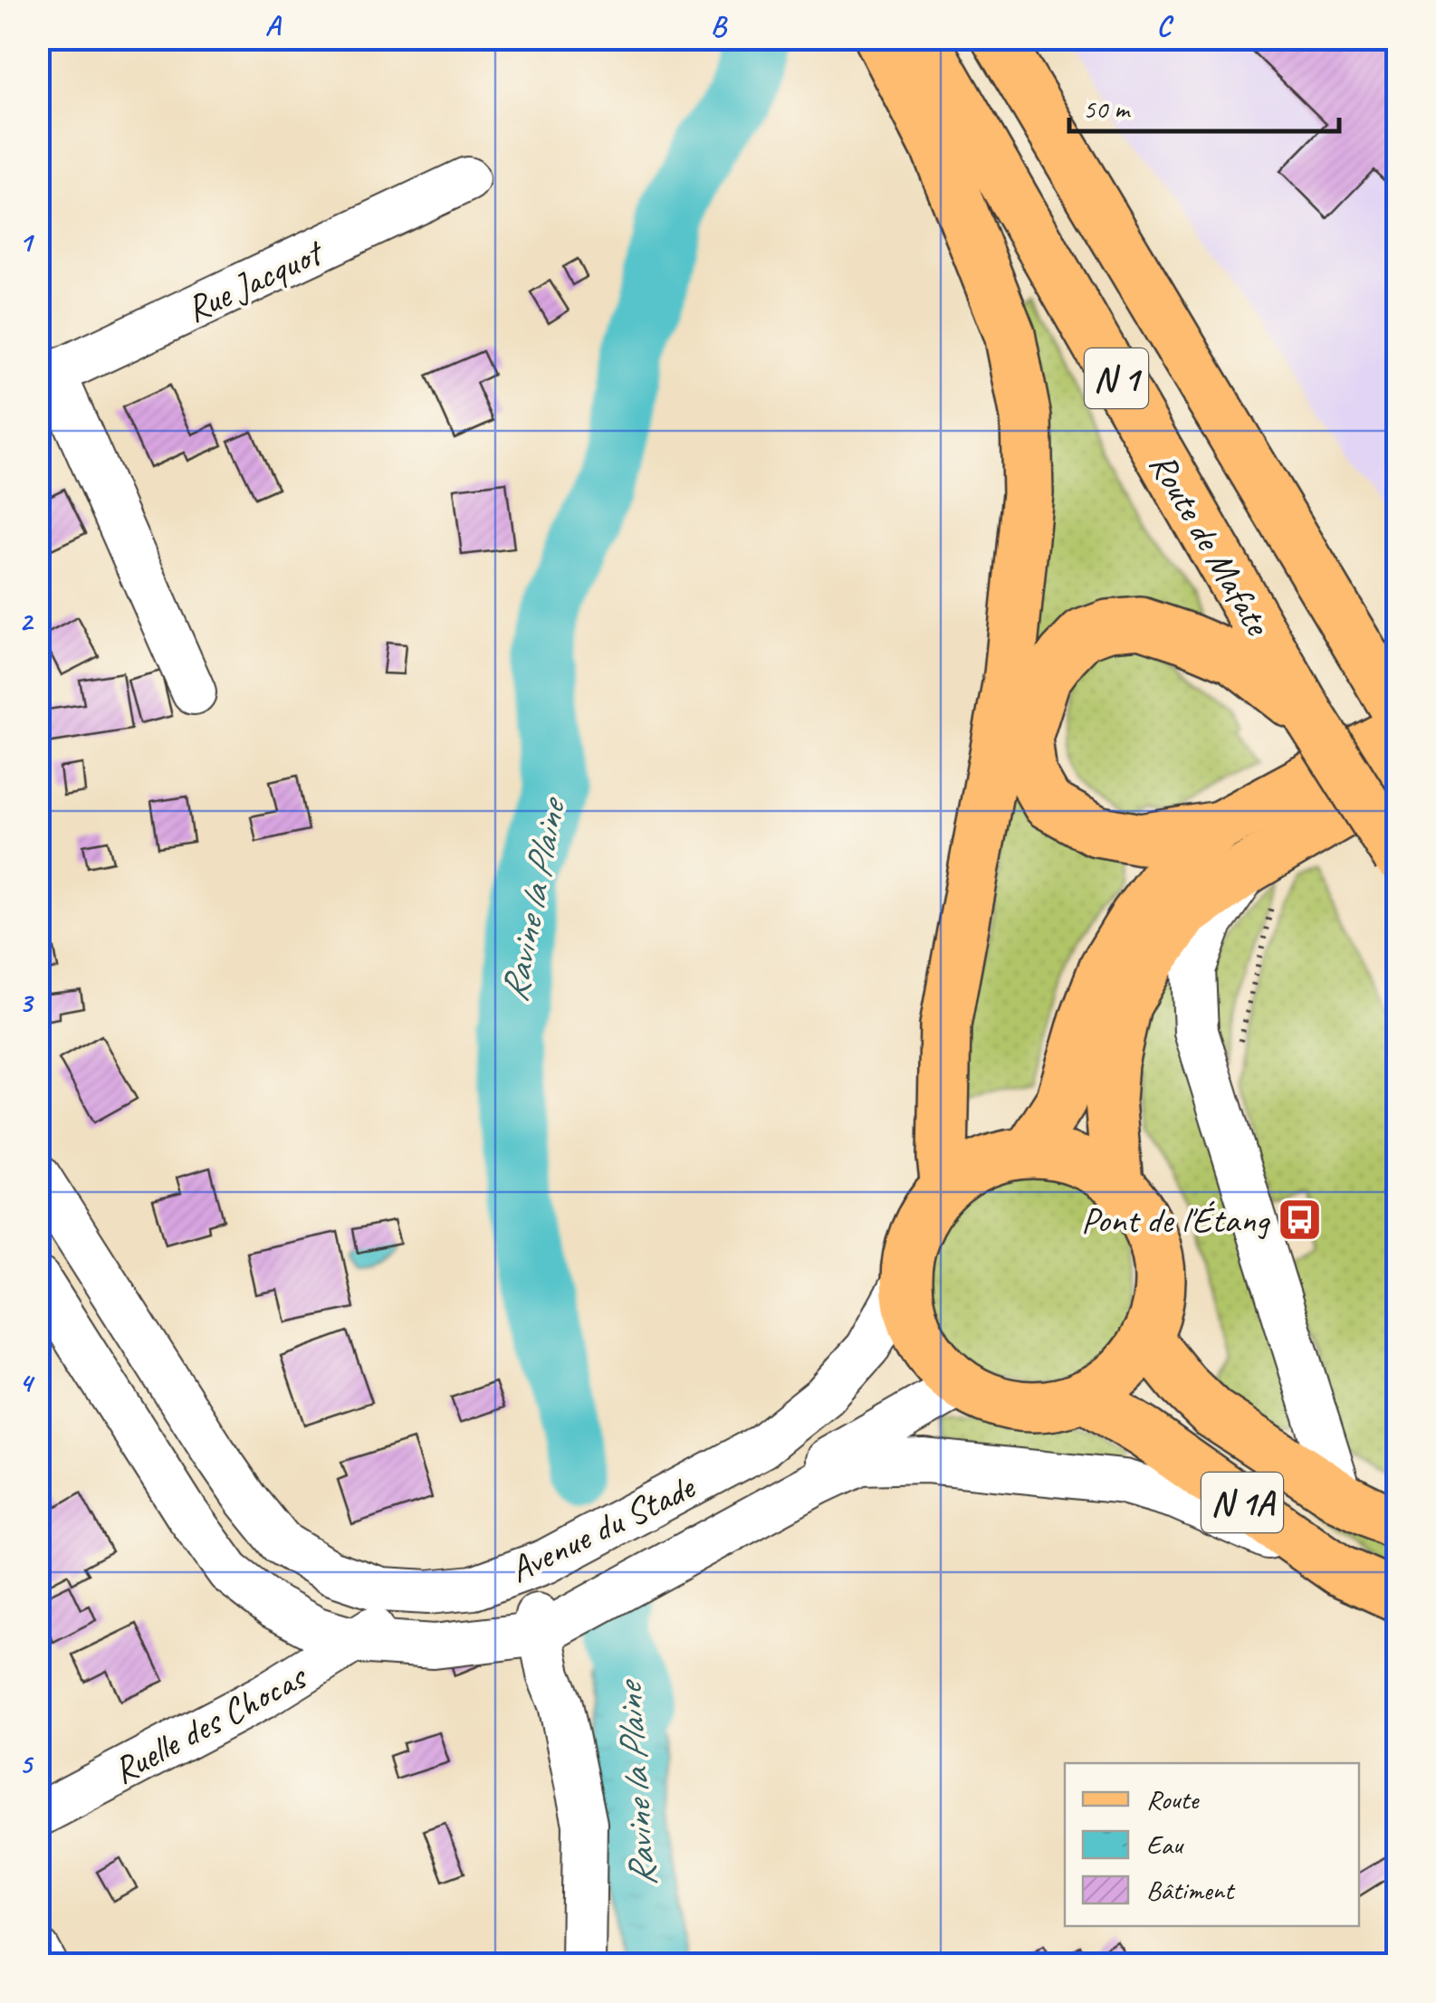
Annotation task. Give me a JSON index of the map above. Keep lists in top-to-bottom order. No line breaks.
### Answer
{"streets":{"main road":["N 1","Route de Mafate","N 1A"],"street":["Rue Jacquot","Avenue du Stade","Ruelle des Chocas"]},"crossings":[["N 1A","Avenue du Stade"]],"water":["Ravine la Plaine"],"places":{"bus stop":["Pont de l'Étang"]},"legend":["Route","Eau","Bâtiment"],"scale_bar":"50 m","grid":{"columns":["A","B","C"],"rows":["1","2","3","4","5"]}}
